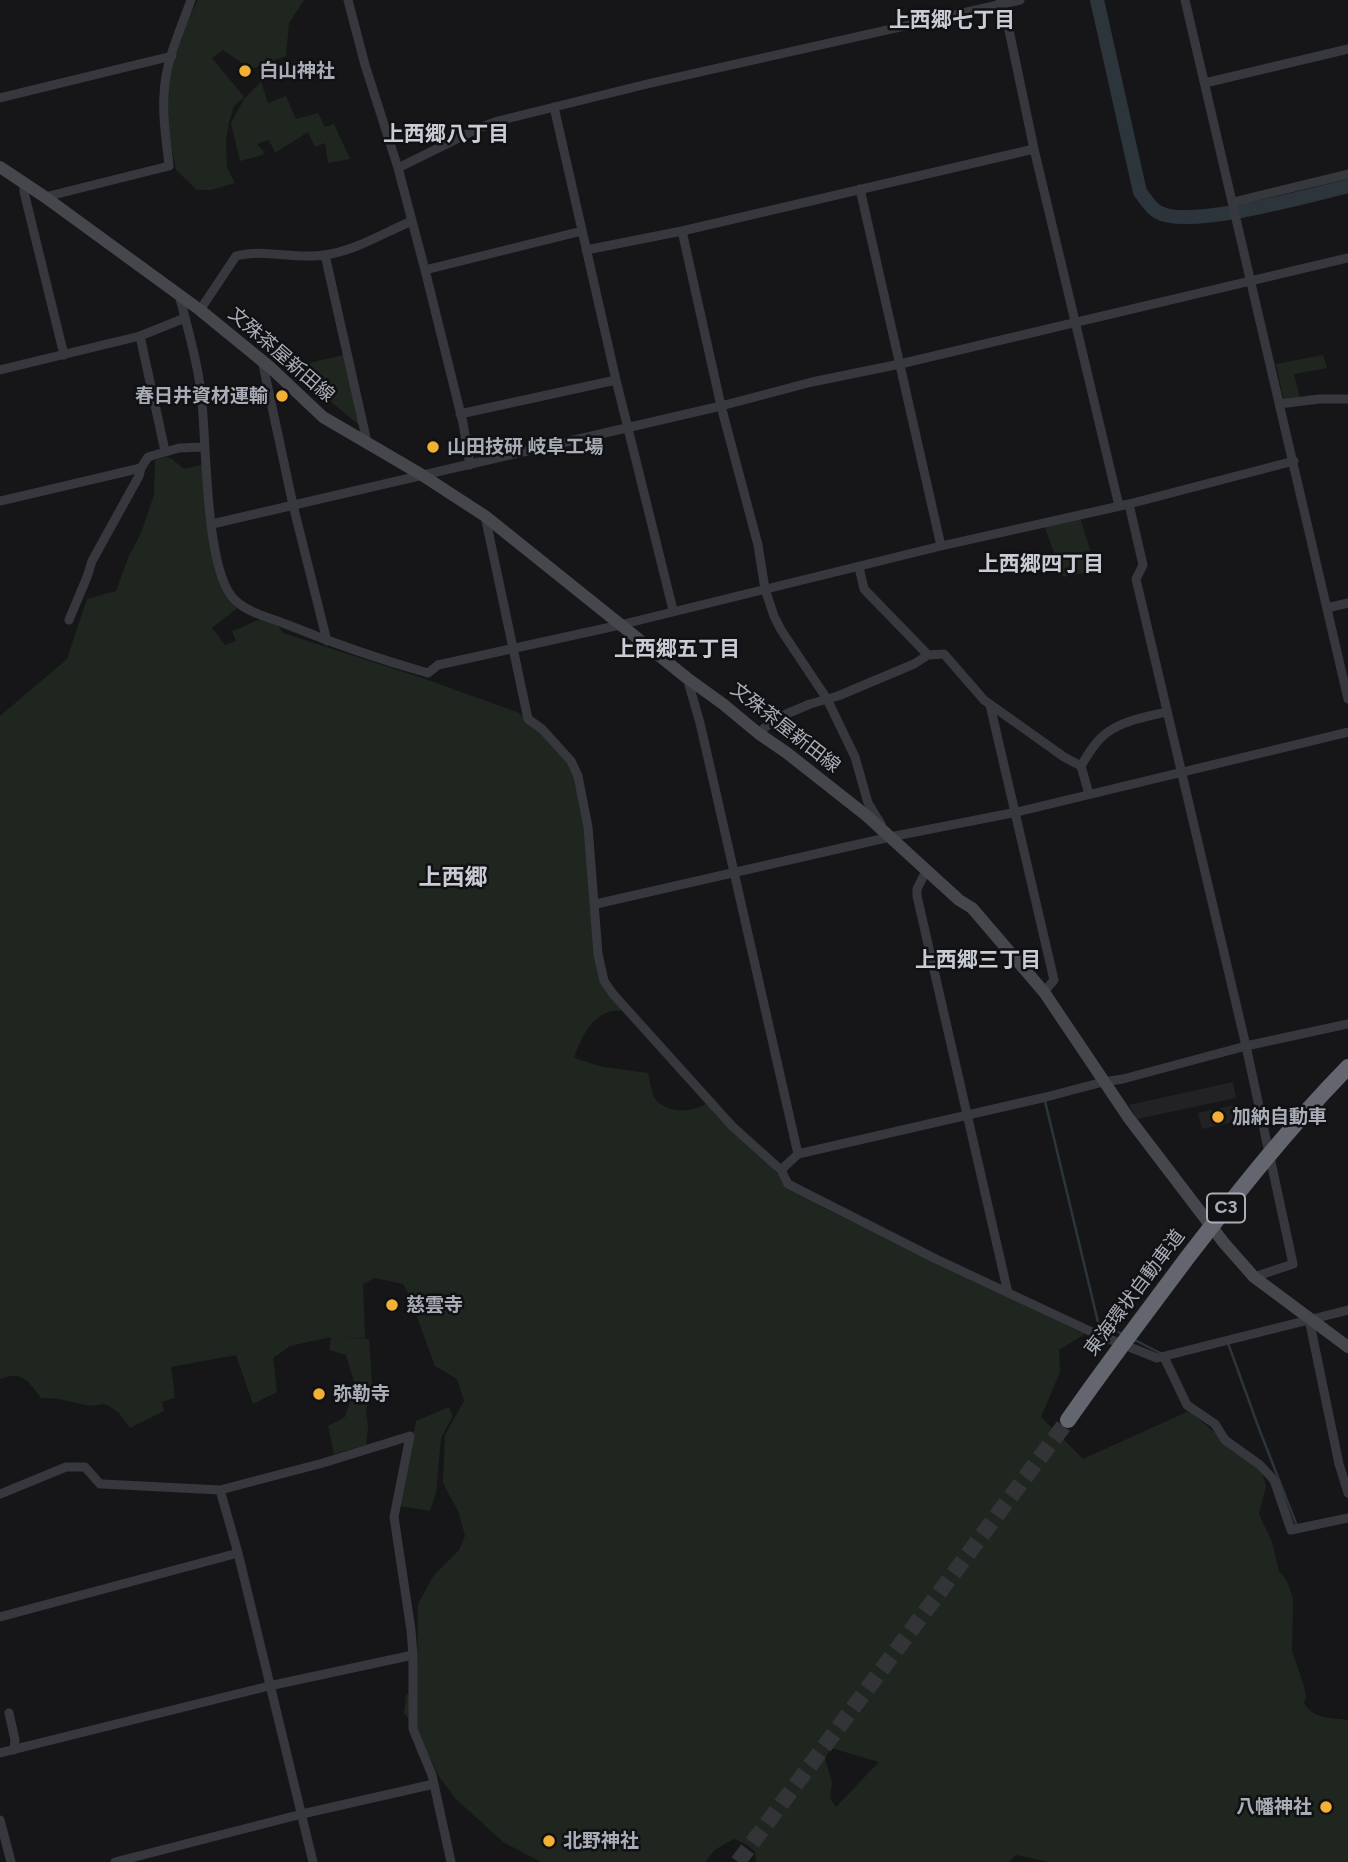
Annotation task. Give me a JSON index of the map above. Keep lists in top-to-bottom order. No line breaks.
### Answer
{"streets":{"highway":["C3","東海環状自動車道"],"main road":["文殊茶屋新田線"]},"districts":["上西郷七丁目","上西郷八丁目","上西郷四丁目","上西郷五丁目","上西郷","上西郷三丁目"],"places":["白山神社","春日井資材運輸","山田技研 岐阜工場","加納自動車","慈雲寺","弥勒寺","八幡神社","北野神社"]}
